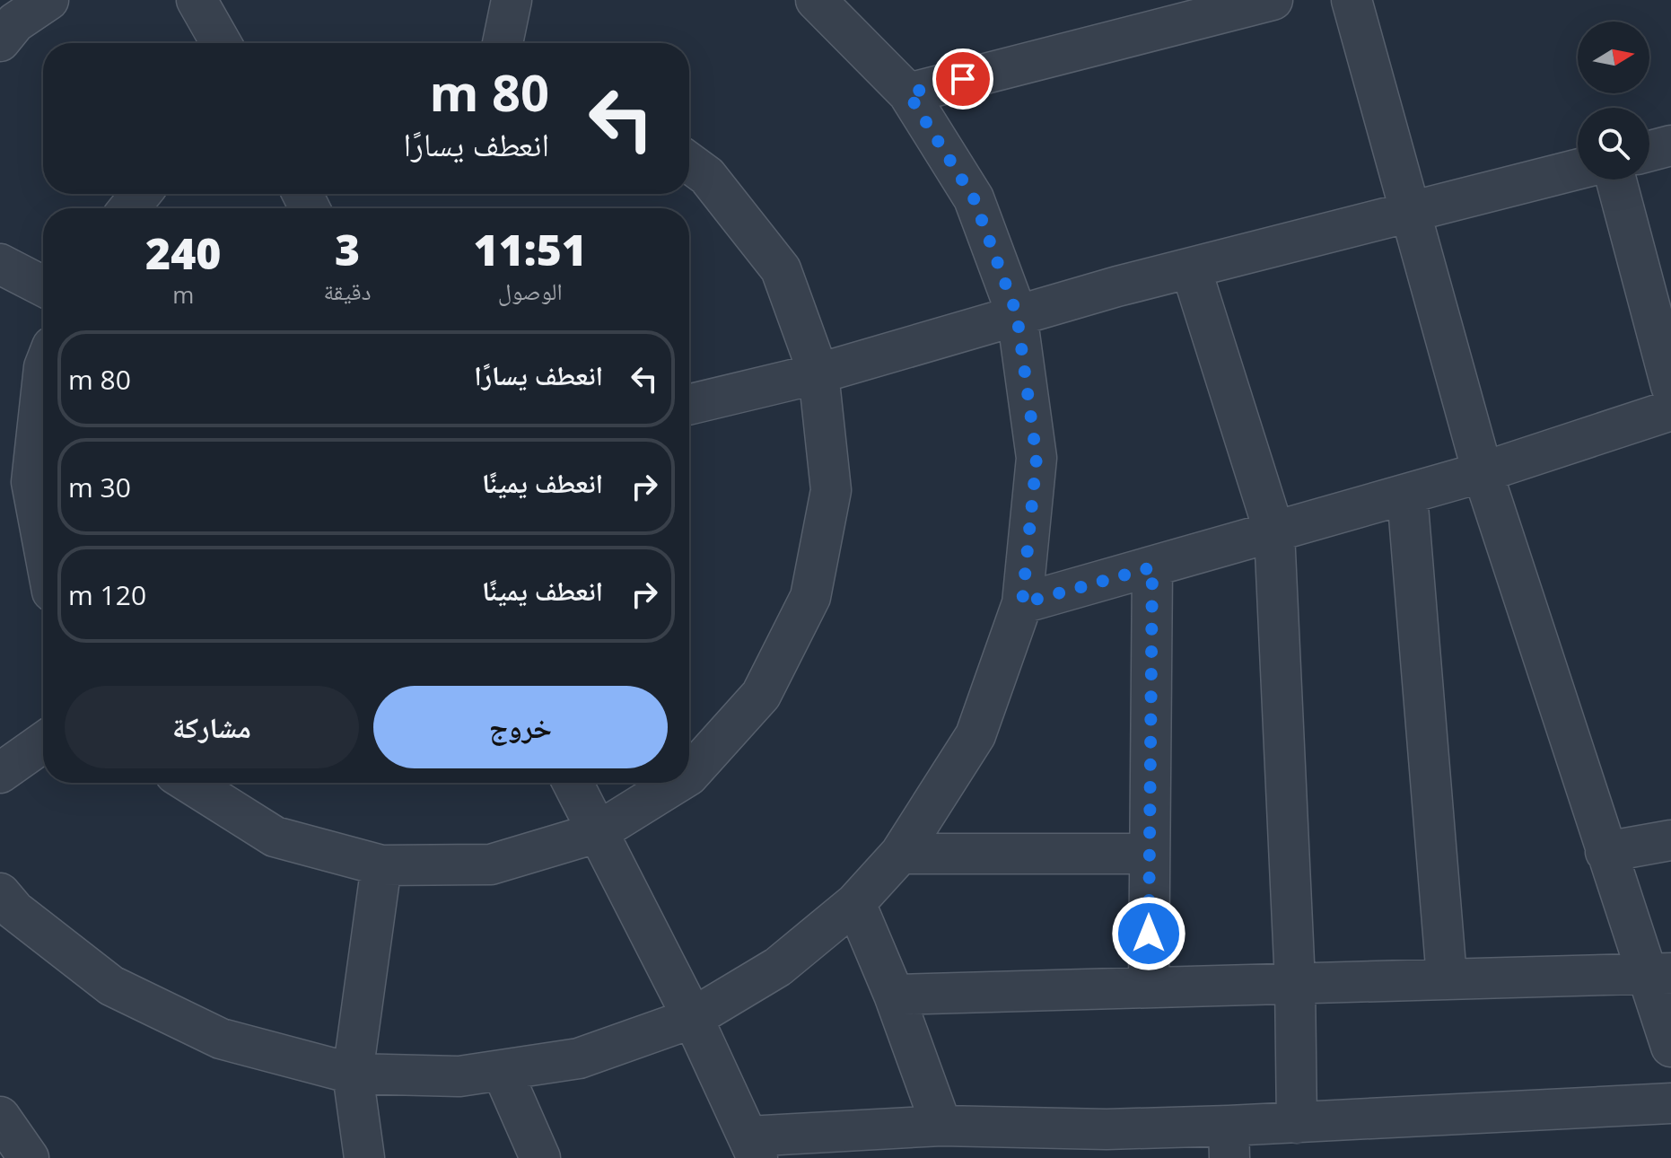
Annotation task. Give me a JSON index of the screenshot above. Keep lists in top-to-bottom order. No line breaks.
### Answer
{"north":"right","page":{"turn":["80 m","انعطف يسارًا"],"eta":["11:51","الوصول","3","دقيقة","240","m"],"list":[{"name":"انعطف يسارًا","value":"80 m"},{"name":"انعطف يمينًا","value":"30 m"},{"name":"انعطف يمينًا","value":"120 m"}],"buttons":["خروج","مشاركة"]}}
